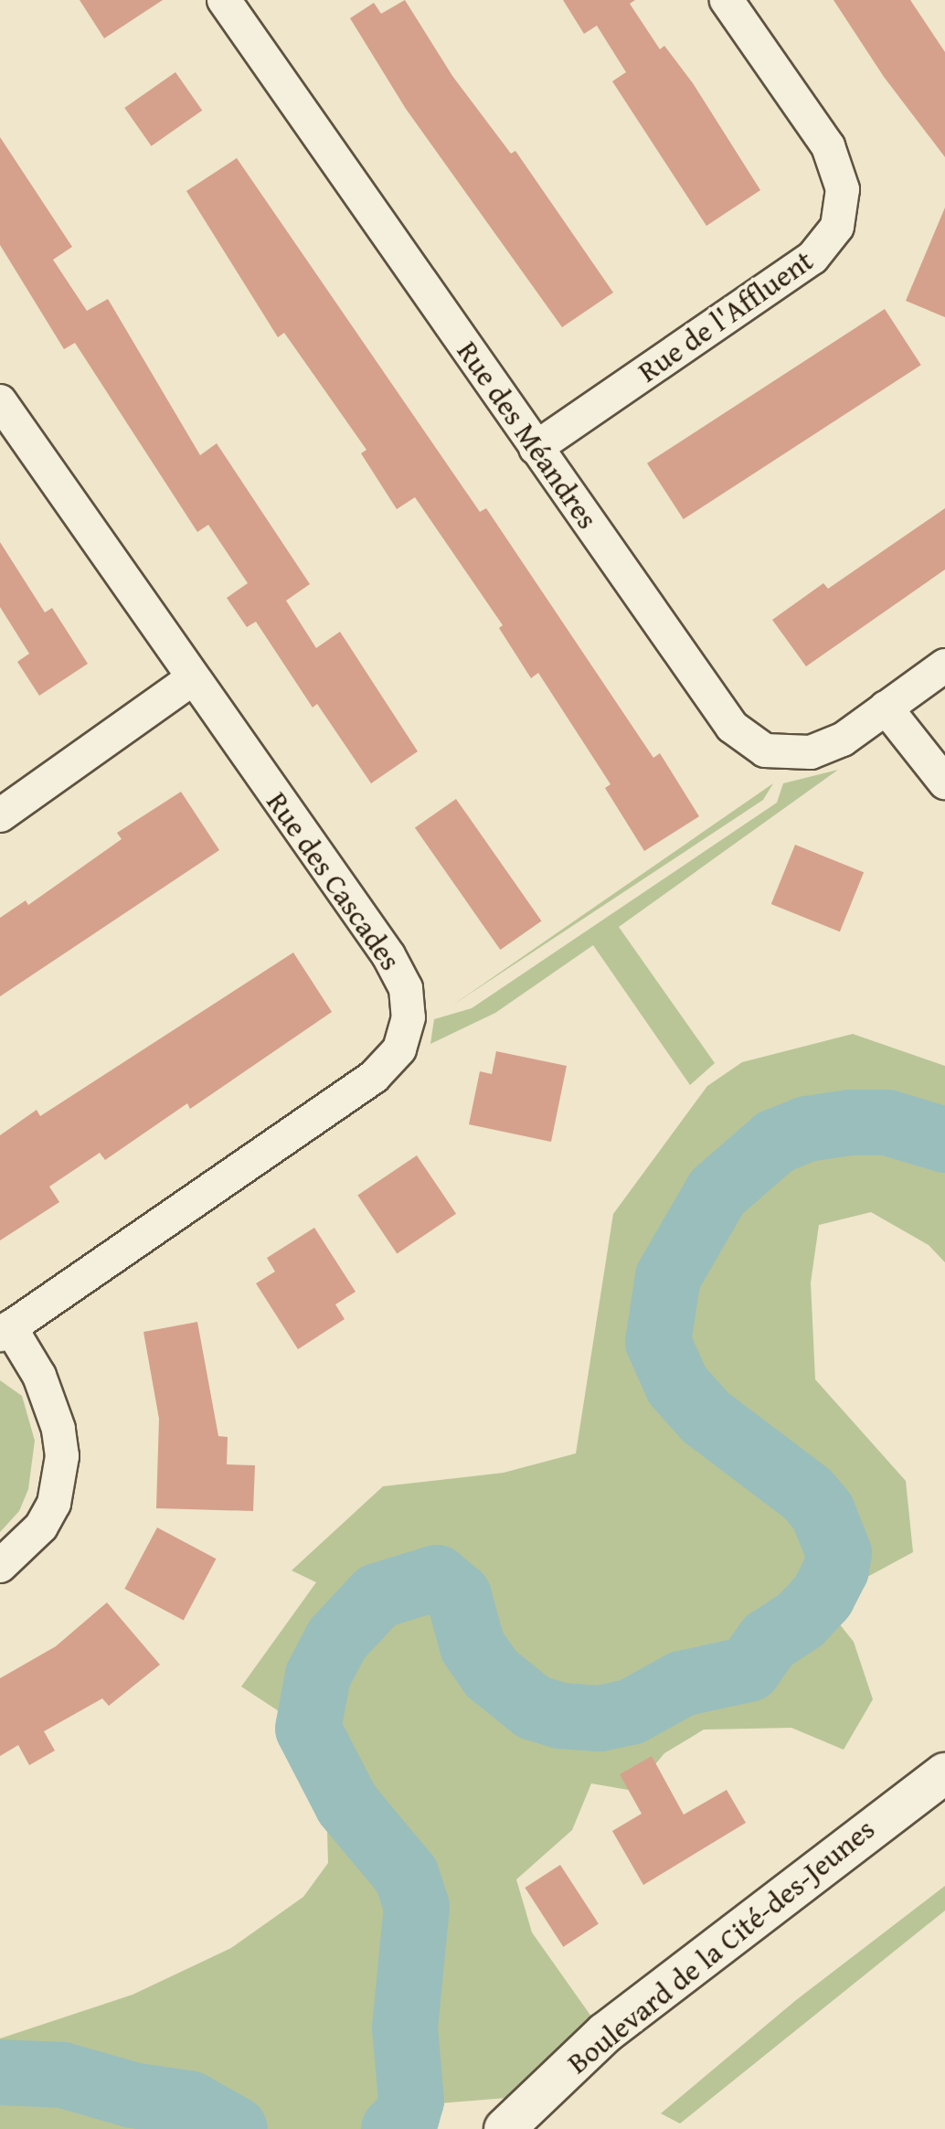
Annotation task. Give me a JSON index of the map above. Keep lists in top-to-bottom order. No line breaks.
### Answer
{"streets":{"main road":["Boulevard de la Cité-des-Jeunes"],"street":["Rue de l'Affluent","Rue des Méandres","Rue des Cascades"]},"crossings":[["Rue de l'Affluent","Rue des Méandres"]]}
